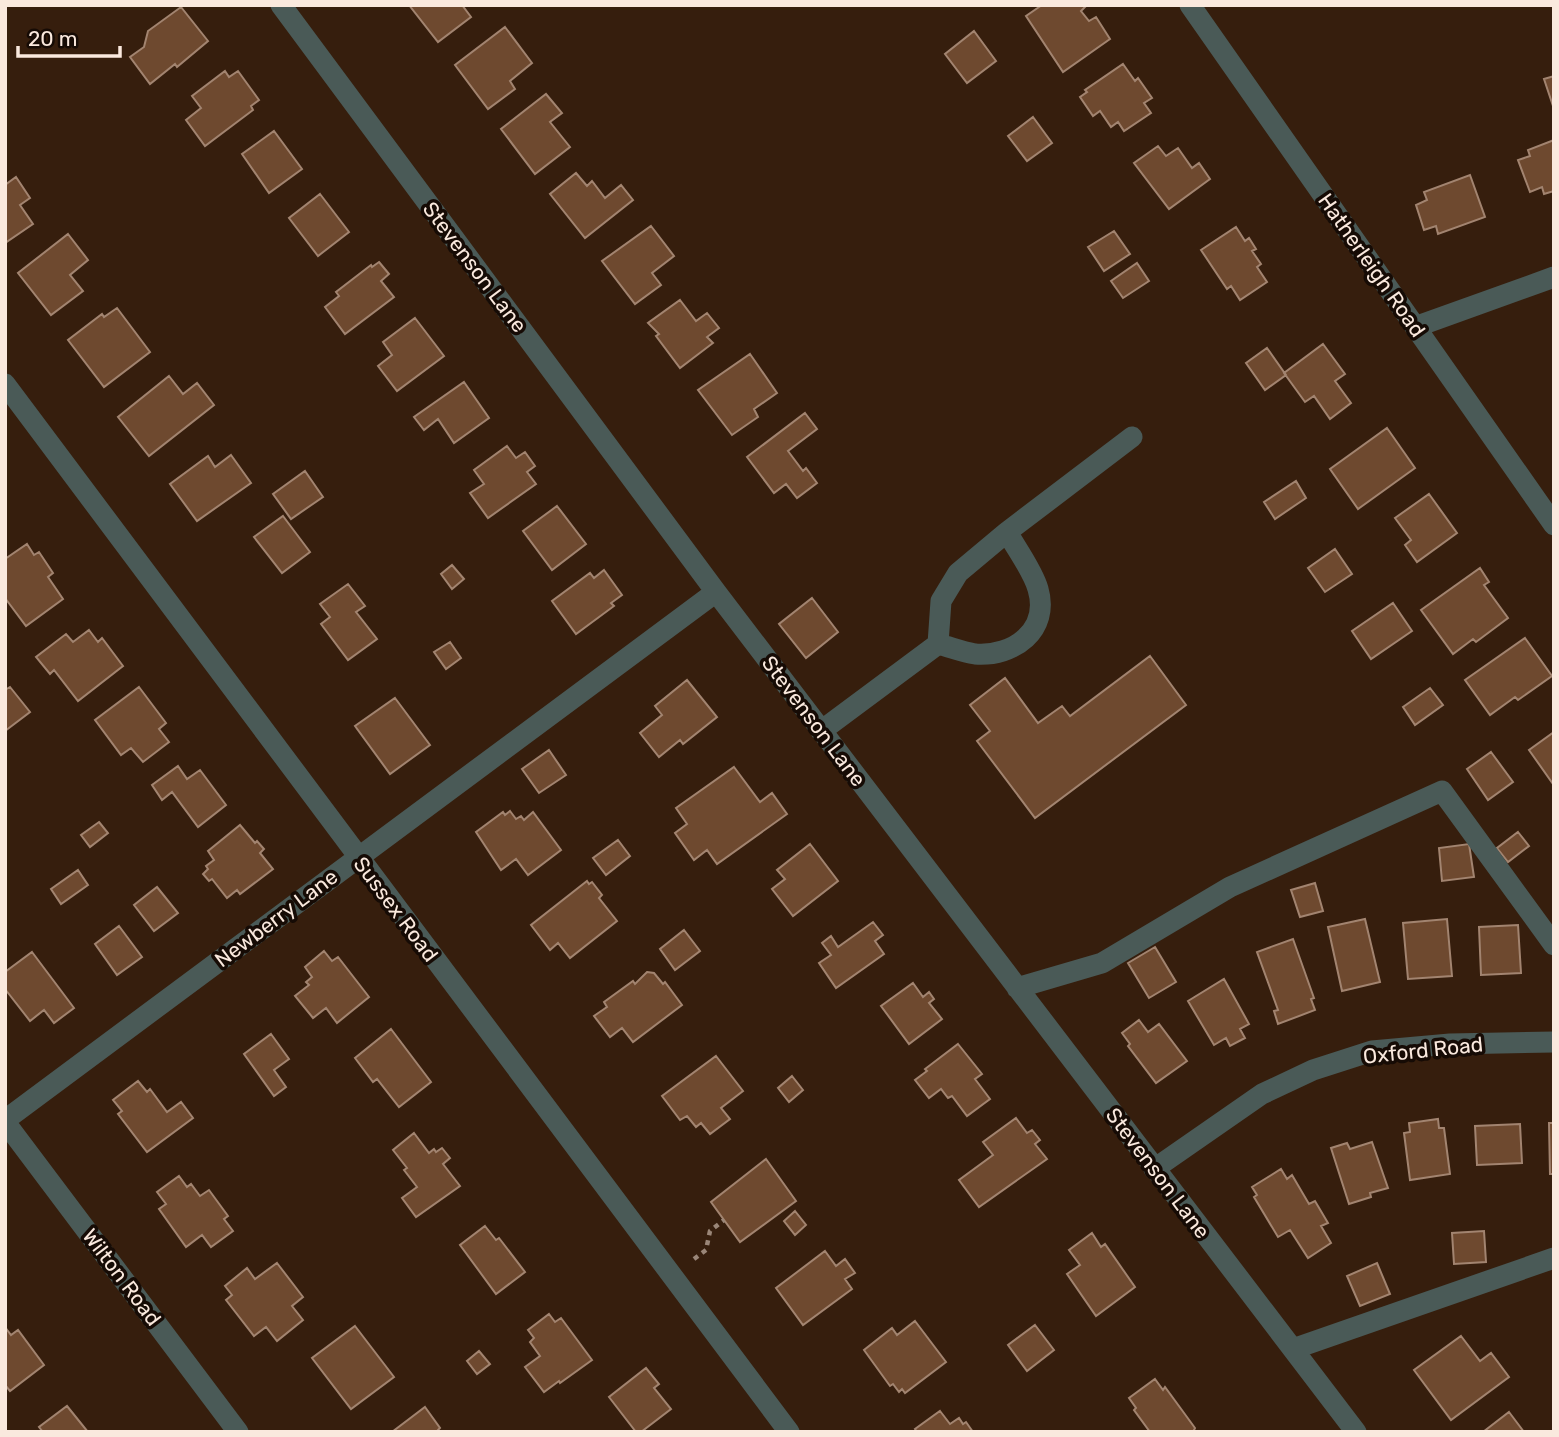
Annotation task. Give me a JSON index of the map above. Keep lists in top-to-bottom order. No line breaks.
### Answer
{"streets":{"street":["Hatherleigh Road","Stevenson Lane","Sussex Road","Newberry Lane","Oxford Road","Wilton Road"]},"crossings":[["Stevenson Lane","Newberry Lane"],["Stevenson Lane","Oxford Road"],["Sussex Road","Newberry Lane"],["Newberry Lane","Wilton Road"]],"scale_bar":"20 m"}
